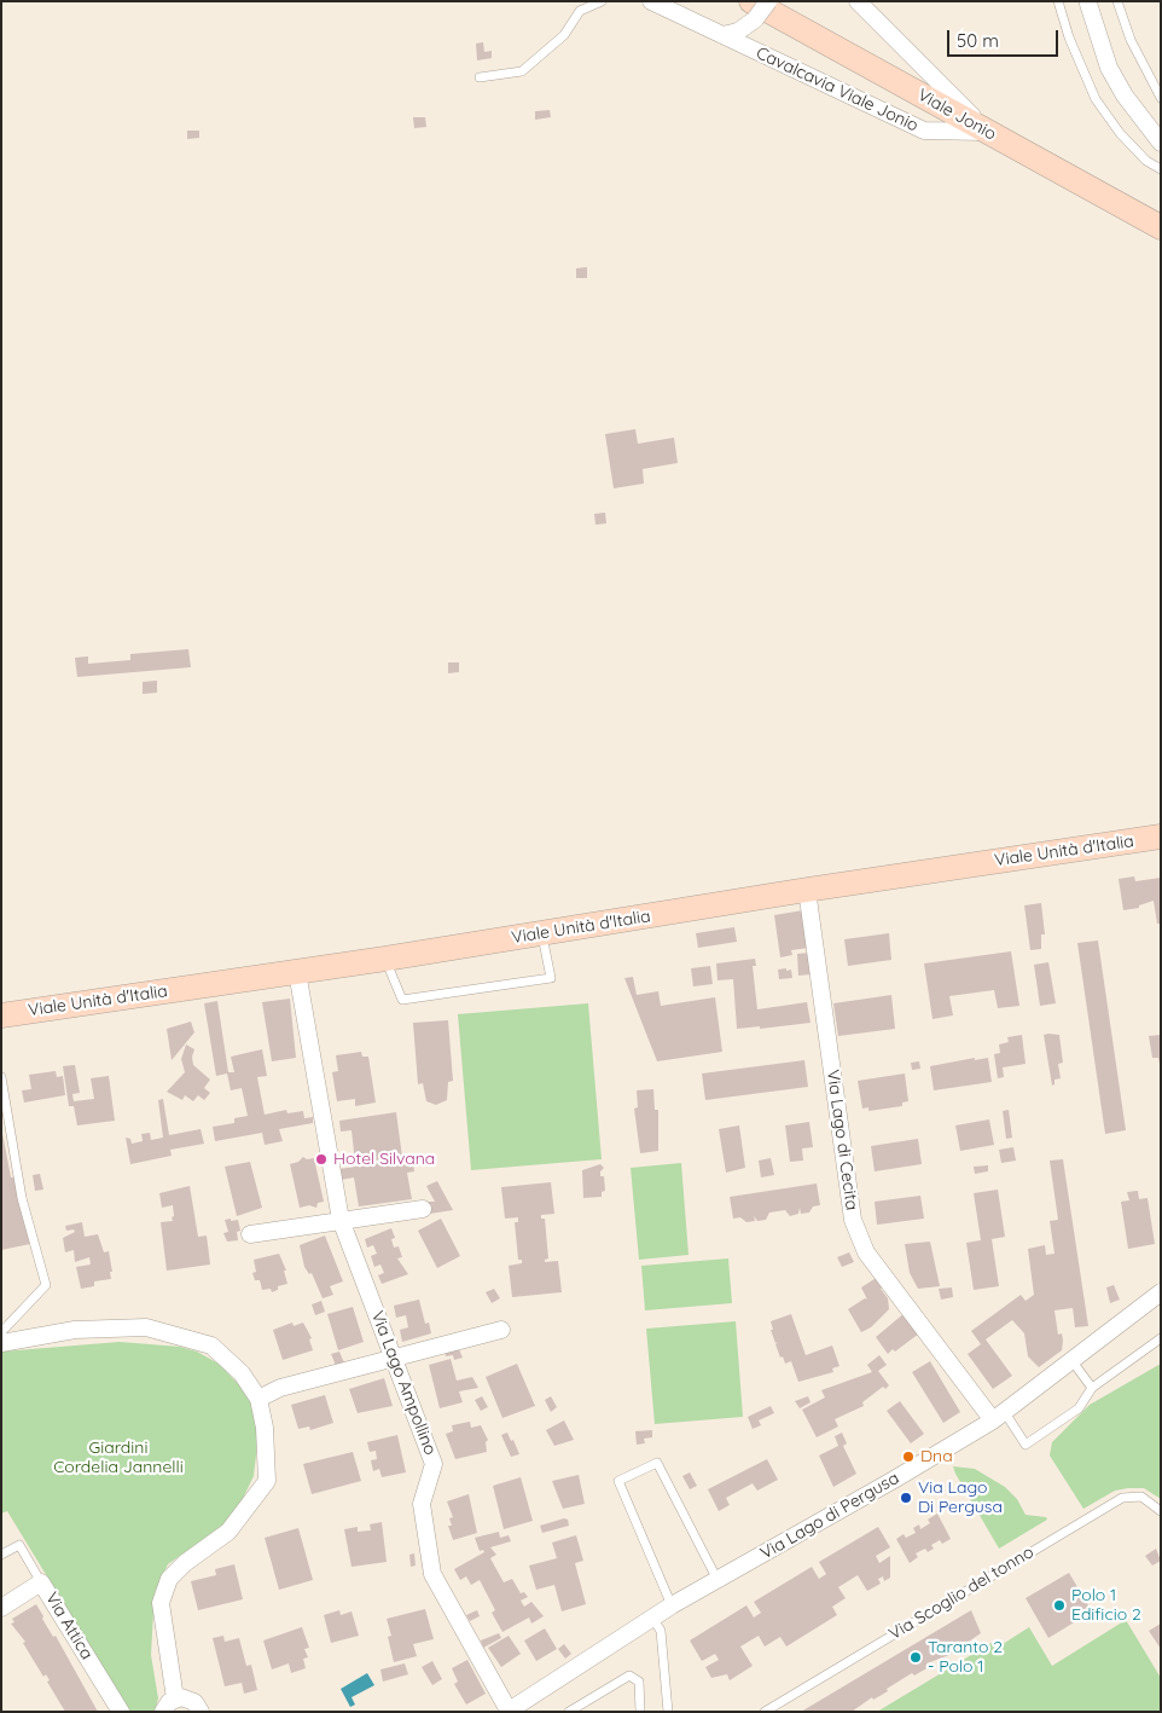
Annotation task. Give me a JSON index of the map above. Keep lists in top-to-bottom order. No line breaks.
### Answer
{"streets":{"main road":["Viale Jonio","Viale Unità d'Italia"],"street":["Cavalcavia Viale Jonio","Via Lago di Cecita","Via Lago Ampollino","Via Lago di Pergusa","Via Attica"],"lane":["Via Scoglio del tonno"]},"crossings":[["Cavalcavia Viale Jonio","Viale Jonio"],["Viale Unità d'Italia","Via Lago di Cecita"],["Viale Unità d'Italia","Via Lago Ampollino"],["Via Lago di Cecita","Via Lago di Pergusa"],["Via Lago Ampollino","Via Lago di Pergusa"]],"parks":["Giardini Cordelia Jannelli"],"places":["Hotel Silvana","Dna","Via Lago Di Pergusa","Polo 1 Edificio 2","Taranto 2 - Polo 1"],"scale_bar":"50 m"}
